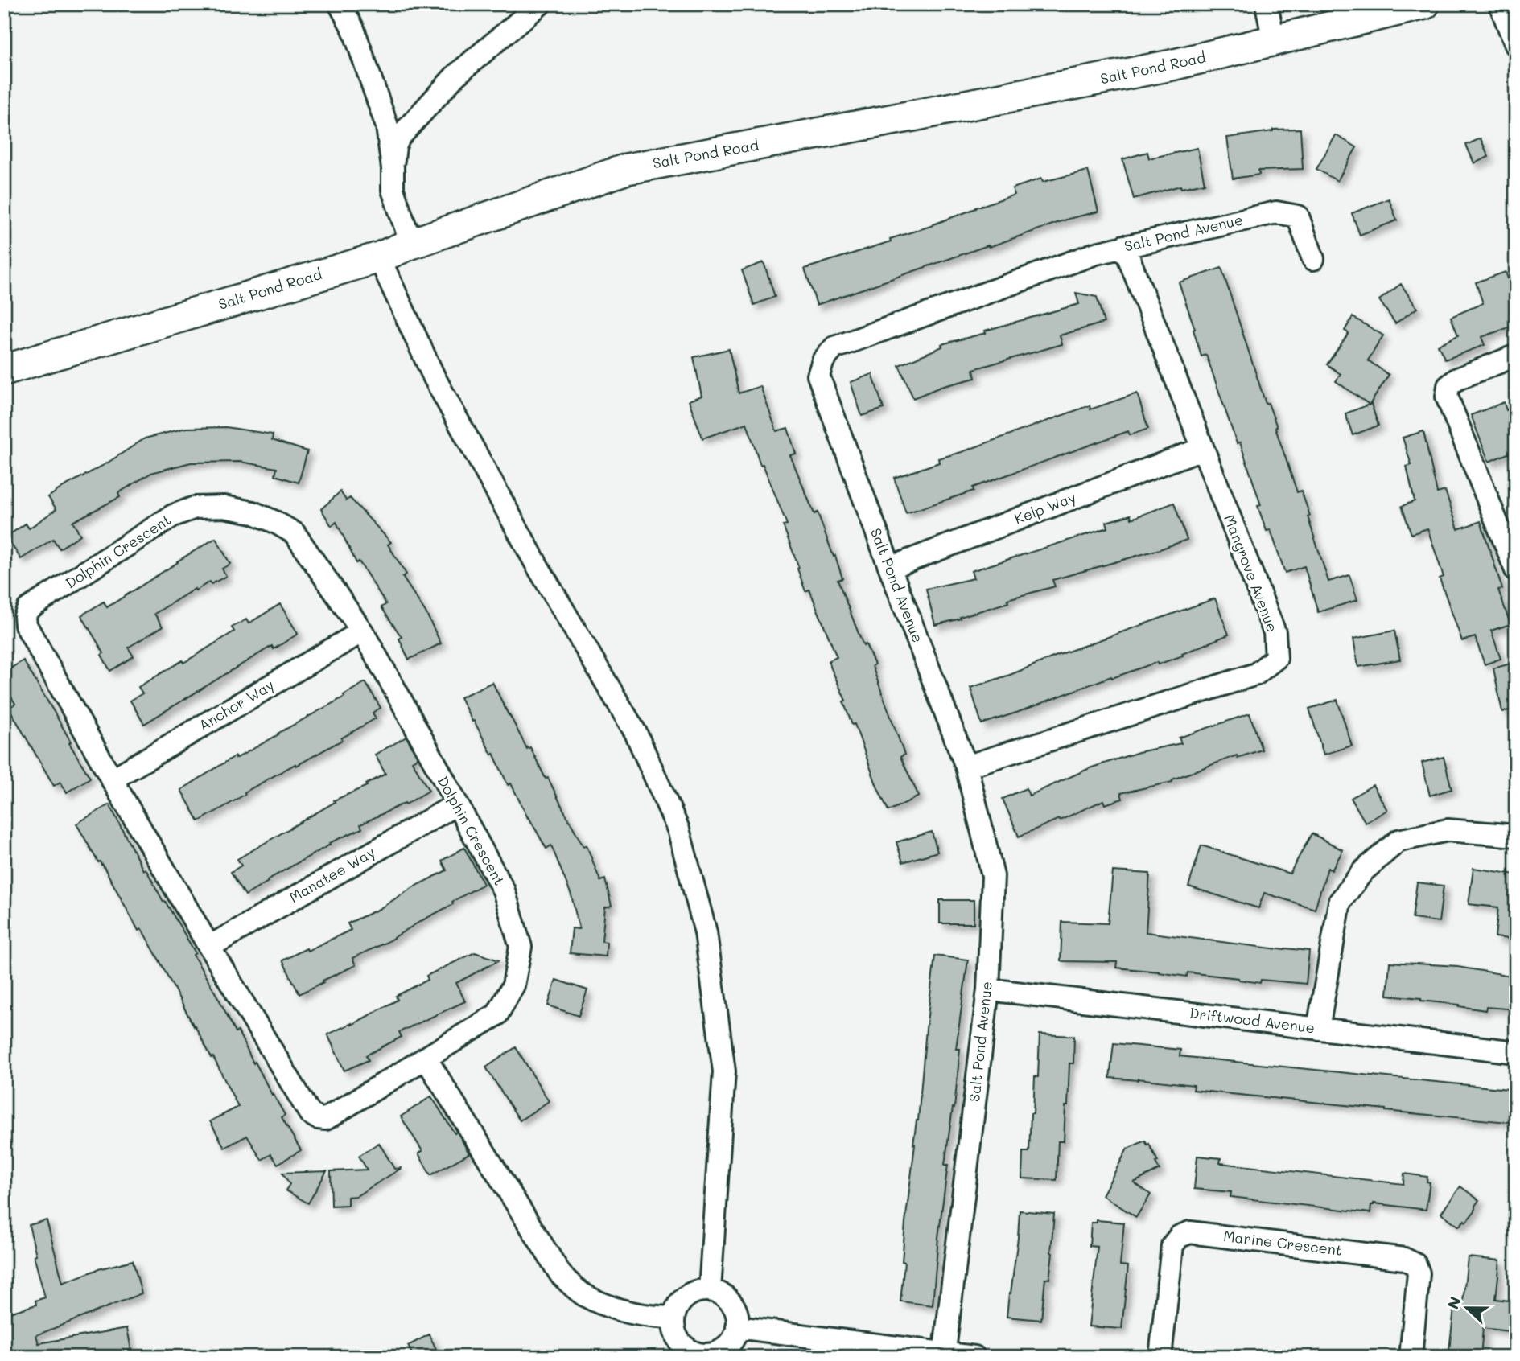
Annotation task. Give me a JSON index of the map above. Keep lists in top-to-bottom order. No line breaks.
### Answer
{"streets":{"street":["Salt Pond Road","Salt Pond Avenue","Kelp Way","Dolphin Crescent","Mangrove Avenue","Anchor Way","Manatee Way","Driftwood Avenue","Marine Crescent"]},"crossings":[["Salt Pond Avenue","Kelp Way"],["Salt Pond Avenue","Mangrove Avenue"],["Salt Pond Avenue","Driftwood Avenue"],["Kelp Way","Mangrove Avenue"],["Dolphin Crescent","Anchor Way"],["Dolphin Crescent","Manatee Way"]],"north":"left"}
